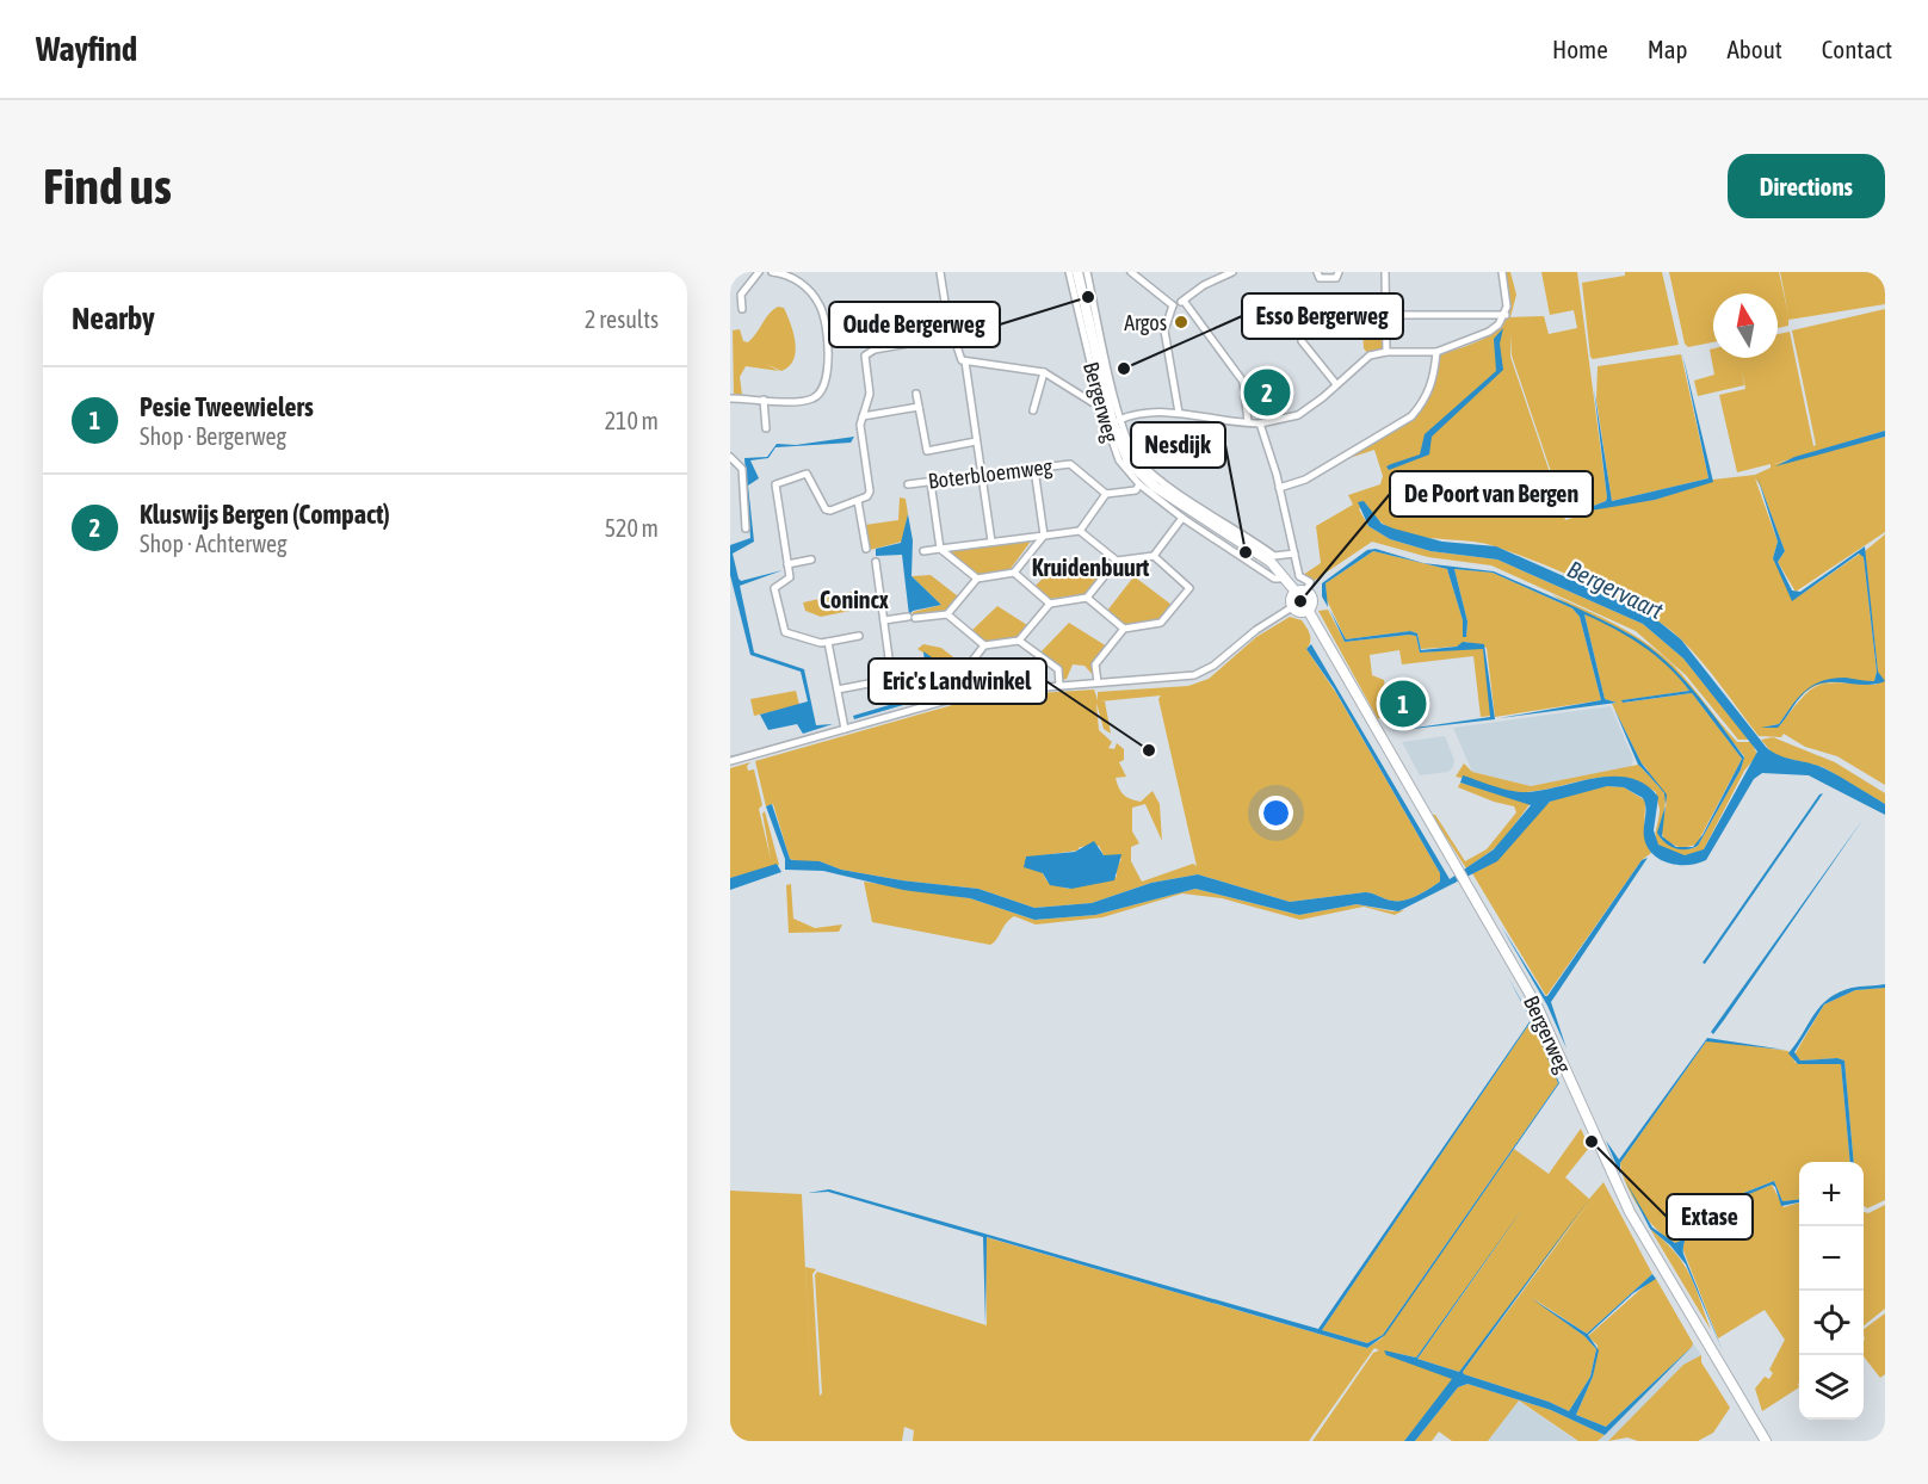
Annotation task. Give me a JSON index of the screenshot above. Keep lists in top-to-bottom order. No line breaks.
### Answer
{"streets":{"main road":["Bergerweg"],"street":["Boterbloemweg"]},"districts":["Kruidenbuurt","Conincx"],"water":["Bergervaart"],"places":["Oude Bergerweg","Argos","Esso Bergerweg","Nesdijk","De Poort van Bergen","Eric's Landwinkel","Extase"],"north":"top","page":{"header":"Wayfind","nav":["Home","Map","About","Contact"],"buttons":"Directions","title":"Find us","heading":["Nearby","2 results"],"list":[{"mark":"1","name":"Pesie Tweewielers","note":"Shop · Bergerweg","value":"210 m"},{"mark":"2","name":"Kluswijs Bergen (Compact)","note":"Shop · Achterweg","value":"520 m"}],"pins":["2","1"],"map_buttons":["+","−"]}}
